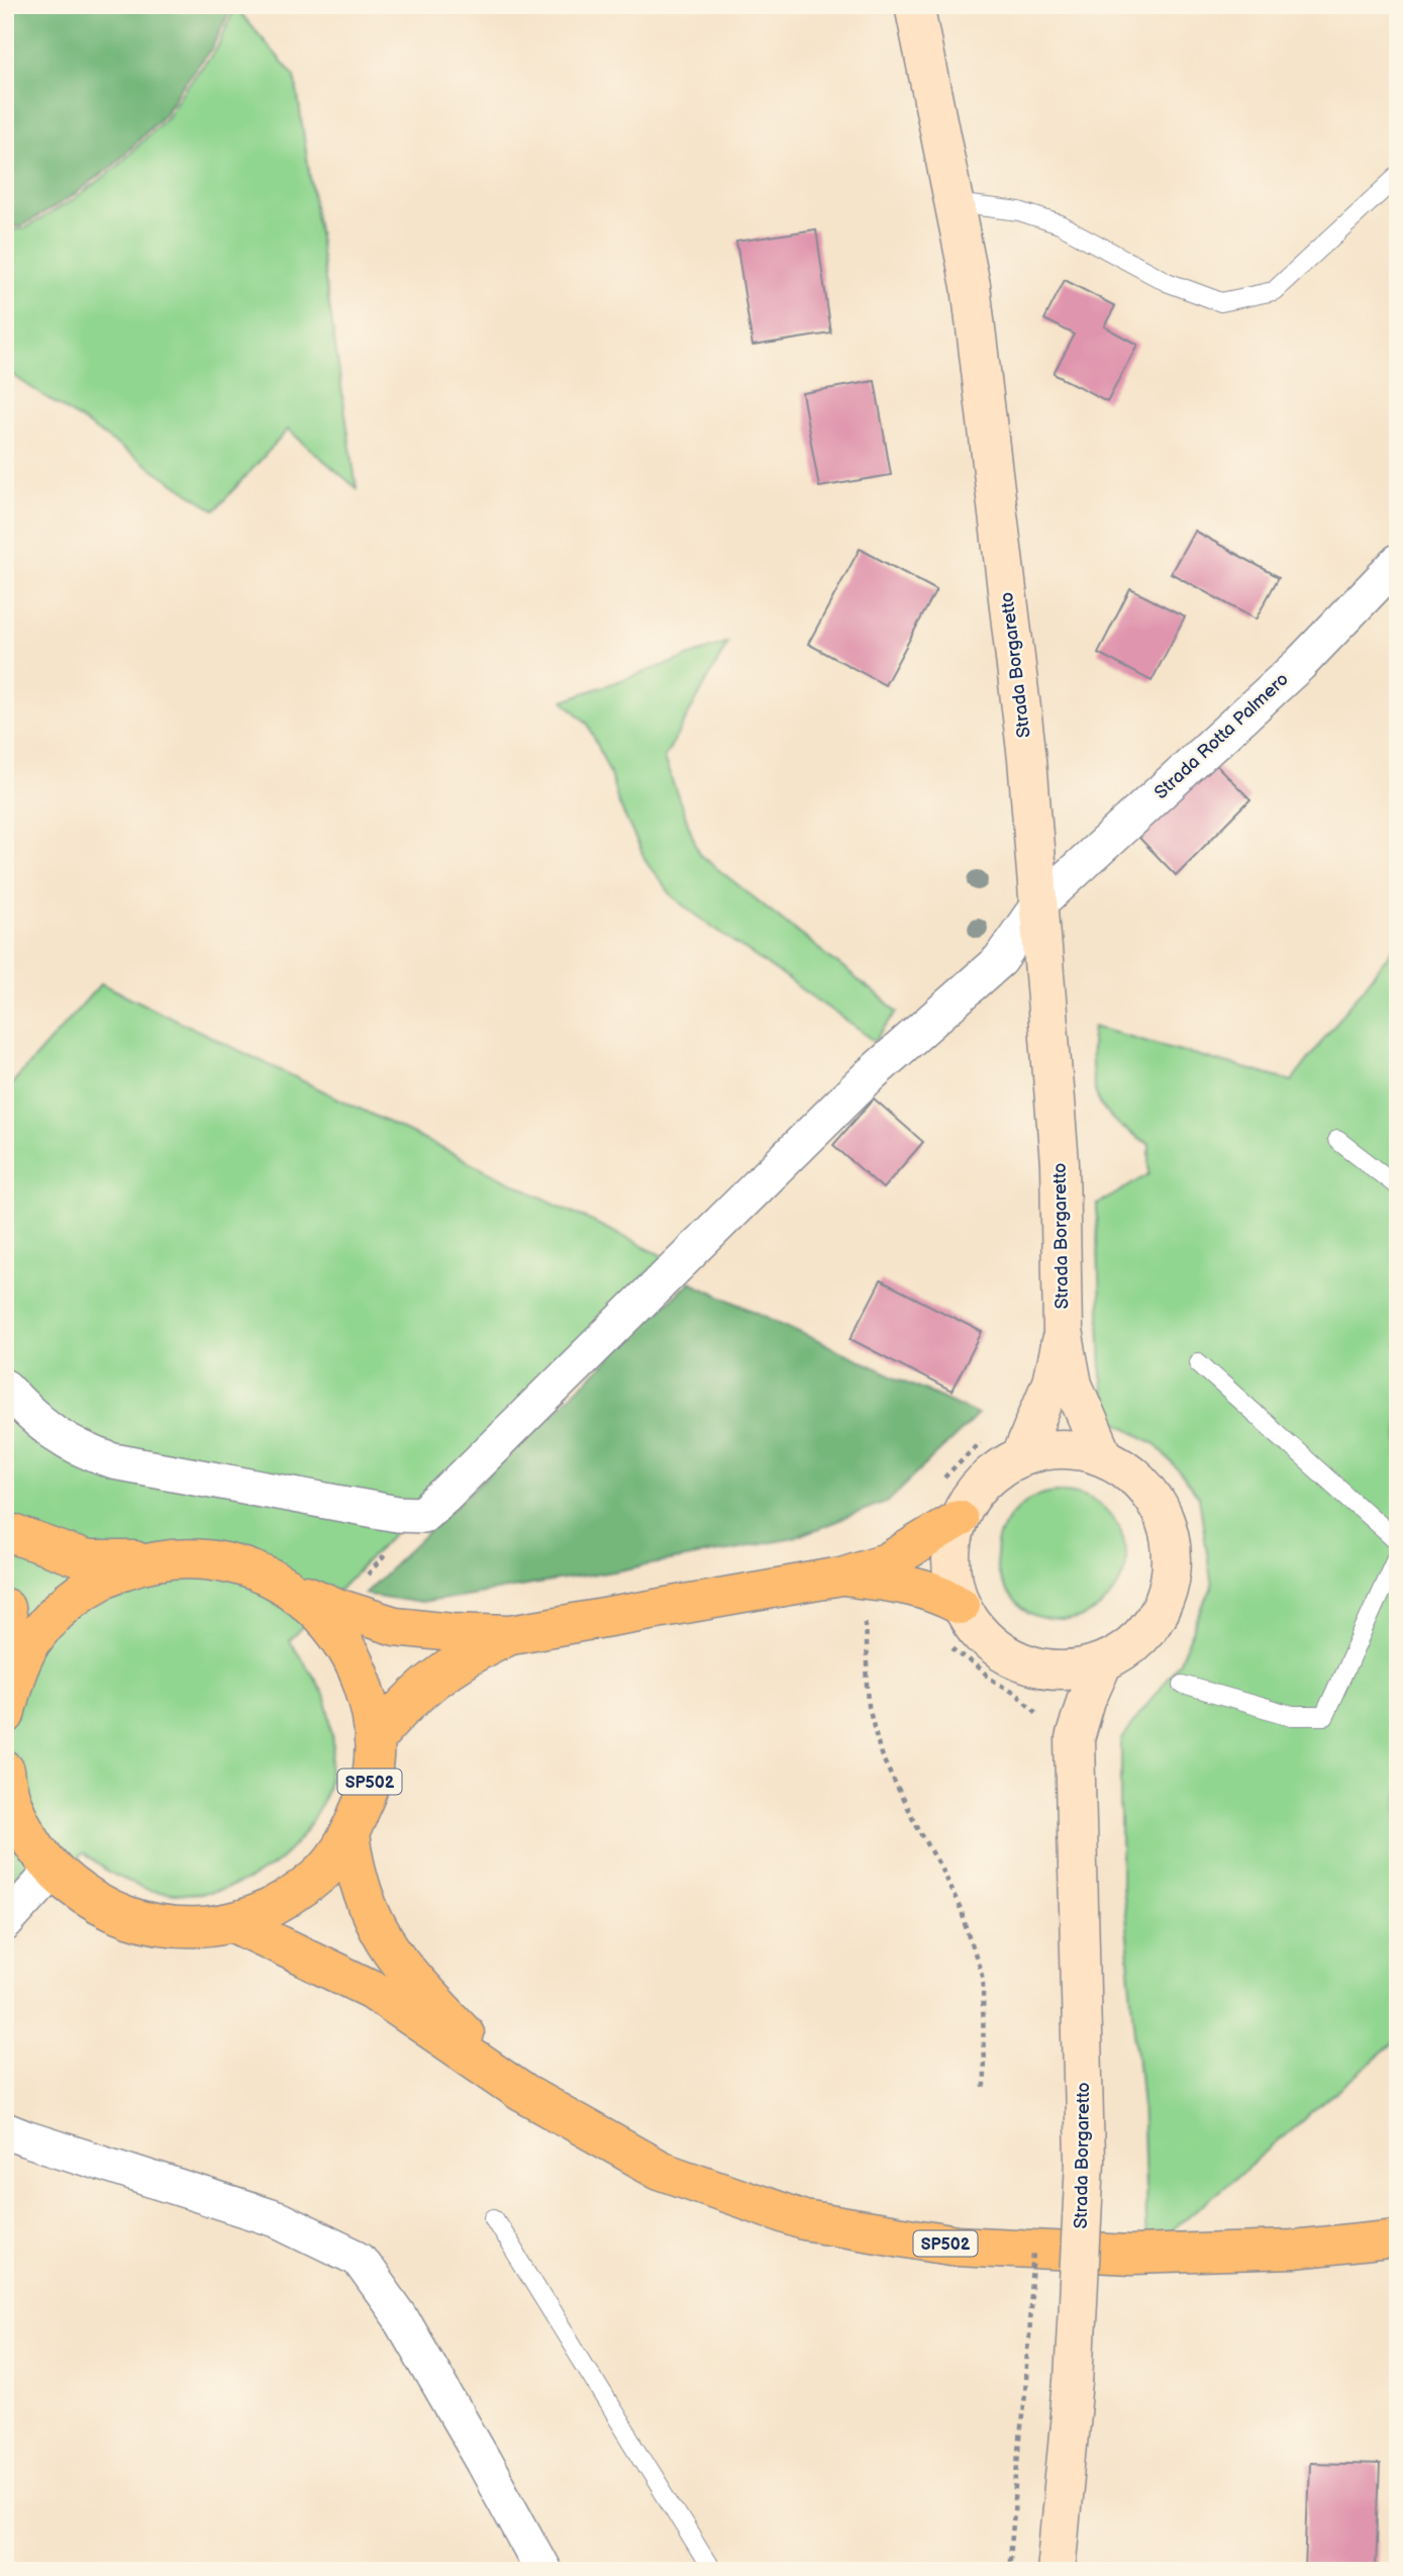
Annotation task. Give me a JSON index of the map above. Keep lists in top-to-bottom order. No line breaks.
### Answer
{"streets":{"main road":["SP502"],"street":["Strada Borgaretto","Strada Rotta Palmero"]},"crossings":[["Strada Borgaretto","Strada Rotta Palmero"]]}
